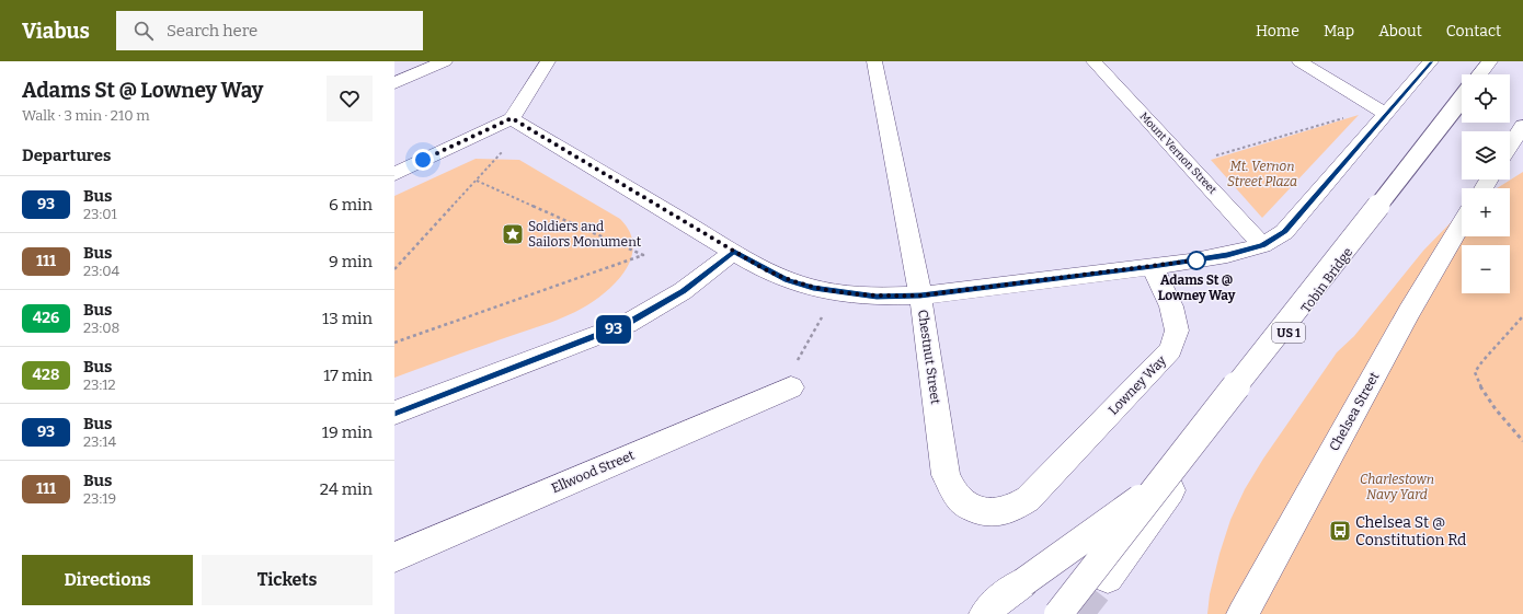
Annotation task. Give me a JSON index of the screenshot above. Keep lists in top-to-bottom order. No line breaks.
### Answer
{"streets":{"main road":["Mount Vernon Street","Tobin Bridge","US 1","Chestnut Street","Lowney Way","Chelsea Street","Ellwood Street"]},"crossings":[["Tobin Bridge","US 1"],["Chestnut Street","Lowney Way"]],"parks":["Mt. Vernon Street Plaza","Charlestown Navy Yard"],"places":{"place":["Soldiers and Sailors Monument"],"other":["Adams St @ Lowney Way"],"bus stop":["Chelsea St @ Constitution Rd"]},"lines":["bus line 93"],"page":{"header":"Viabus","search":"Search here","nav":["Home","Map","About","Contact"],"heading":[["Adams St @ Lowney Way","Walk · 3 min · 210 m"],"Departures"],"on_map":"93","map_buttons":["+","−"],"list":[{"mark":"93","name":"Bus","note":"23:01","value":"6 min"},{"mark":"111","name":"Bus","note":"23:04","value":"9 min"},{"mark":"426","name":"Bus","note":"23:08","value":"13 min"},{"mark":"428","name":"Bus","note":"23:12","value":"17 min"},{"mark":"93","name":"Bus","note":"23:14","value":"19 min"},{"mark":"111","name":"Bus","note":"23:19","value":"24 min"}],"buttons":["Directions","Tickets"]}}
